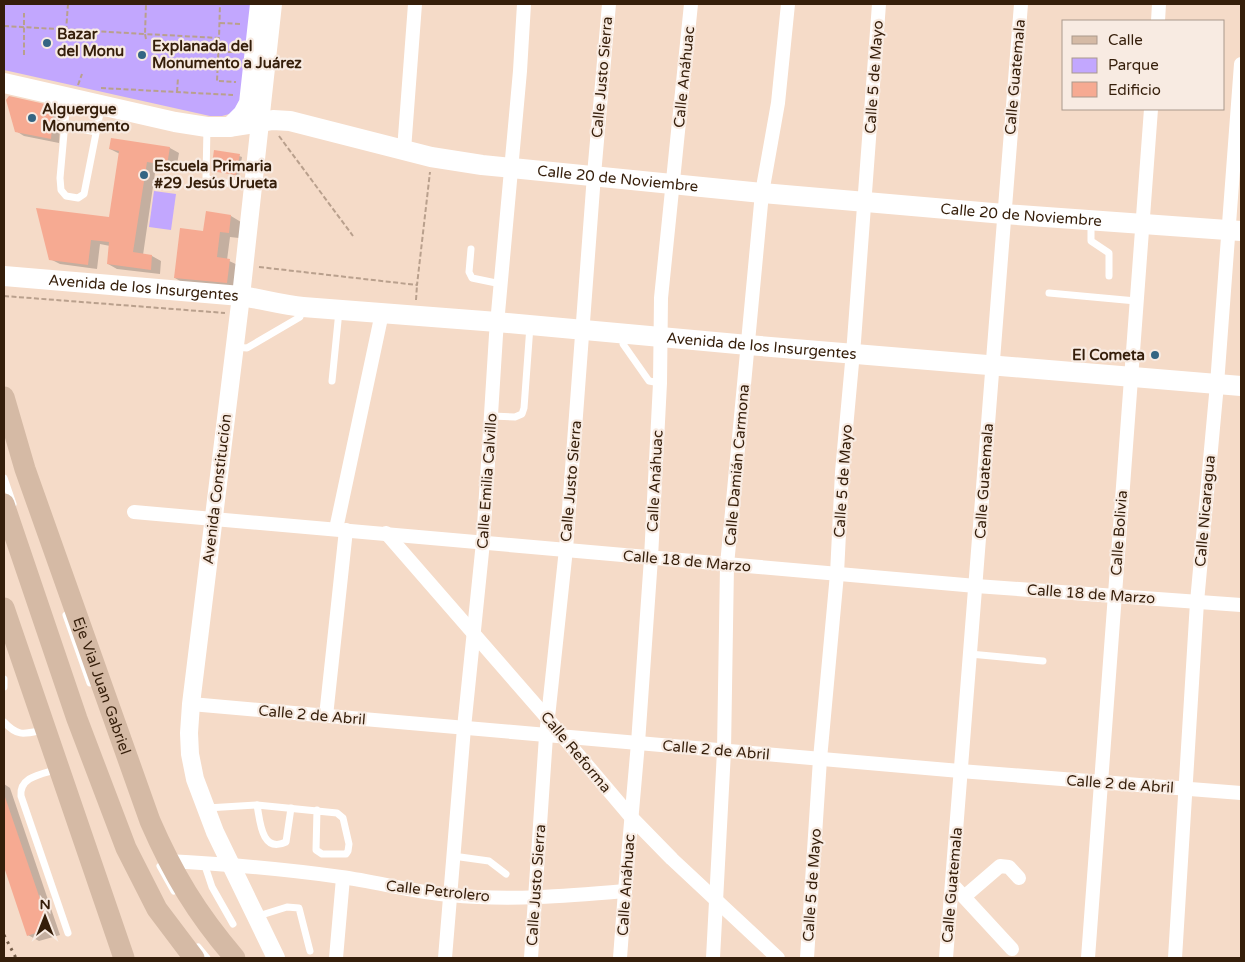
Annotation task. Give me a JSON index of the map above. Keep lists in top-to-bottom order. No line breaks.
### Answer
{"streets":{"main road":["Calle 20 de Noviembre","Avenida de los Insurgentes","Eje Vial Juan Gabriel"],"street":["Calle Justo Sierra","Calle Anáhuac","Calle 5 de Mayo","Calle Guatemala","Calle Damián Carmona","Calle Emilia Calvillo","Avenida Constitución","Calle Nicaragua","Calle Bolivia","Calle 18 de Marzo","Calle 2 de Abril","Calle Reforma","Calle Petrolero"]},"crossings":[["Calle Justo Sierra","Calle 20 de Noviembre"],["Calle Justo Sierra","Avenida de los Insurgentes"],["Calle Justo Sierra","Calle 18 de Marzo"],["Calle Justo Sierra","Calle 2 de Abril"],["Calle Justo Sierra","Calle Reforma"],["Calle Justo Sierra","Calle Petrolero"],["Calle Anáhuac","Calle 20 de Noviembre"],["Calle Anáhuac","Avenida de los Insurgentes"],["Calle Anáhuac","Calle 18 de Marzo"],["Calle Anáhuac","Calle 2 de Abril"],["Calle Anáhuac","Calle Reforma"],["Calle Anáhuac","Calle Petrolero"],["Calle 5 de Mayo","Calle 20 de Noviembre"],["Calle 5 de Mayo","Avenida de los Insurgentes"],["Calle 5 de Mayo","Calle 18 de Marzo"],["Calle 5 de Mayo","Calle 2 de Abril"],["Calle Guatemala","Calle 20 de Noviembre"],["Calle Guatemala","Avenida de los Insurgentes"],["Calle Guatemala","Calle 18 de Marzo"],["Calle Guatemala","Calle 2 de Abril"],["Calle 20 de Noviembre","Calle Damián Carmona"],["Calle 20 de Noviembre","Calle Emilia Calvillo"],["Calle 20 de Noviembre","Avenida Constitución"],["Calle 20 de Noviembre","Calle Nicaragua"],["Calle 20 de Noviembre","Calle Bolivia"],["Avenida de los Insurgentes","Calle Damián Carmona"],["Avenida de los Insurgentes","Calle Emilia Calvillo"],["Avenida de los Insurgentes","Avenida Constitución"],["Avenida de los Insurgentes","Calle Nicaragua"],["Avenida de los Insurgentes","Calle Bolivia"],["Calle Damián Carmona","Calle 18 de Marzo"],["Calle Damián Carmona","Calle 2 de Abril"],["Calle Damián Carmona","Calle Reforma"],["Calle Emilia Calvillo","Calle 18 de Marzo"],["Calle Emilia Calvillo","Calle 2 de Abril"],["Calle Emilia Calvillo","Calle Reforma"],["Calle Emilia Calvillo","Calle Petrolero"],["Avenida Constitución","Calle 18 de Marzo"],["Avenida Constitución","Calle 2 de Abril"],["Avenida Constitución","Calle Petrolero"],["Calle Nicaragua","Calle 18 de Marzo"],["Calle Nicaragua","Calle 2 de Abril"],["Calle Bolivia","Calle 18 de Marzo"],["Calle Bolivia","Calle 2 de Abril"],["Calle 18 de Marzo","Calle Reforma"],["Eje Vial Juan Gabriel","Calle Petrolero"],["Calle 2 de Abril","Calle Reforma"]],"places":["Bazar del Monu","Explanada del Monumento a Juárez","Alguergue Monumento","Escuela Primaria #29 Jesús Urueta","El Cometa"],"legend":["Calle","Parque","Edificio"],"north":"top"}
